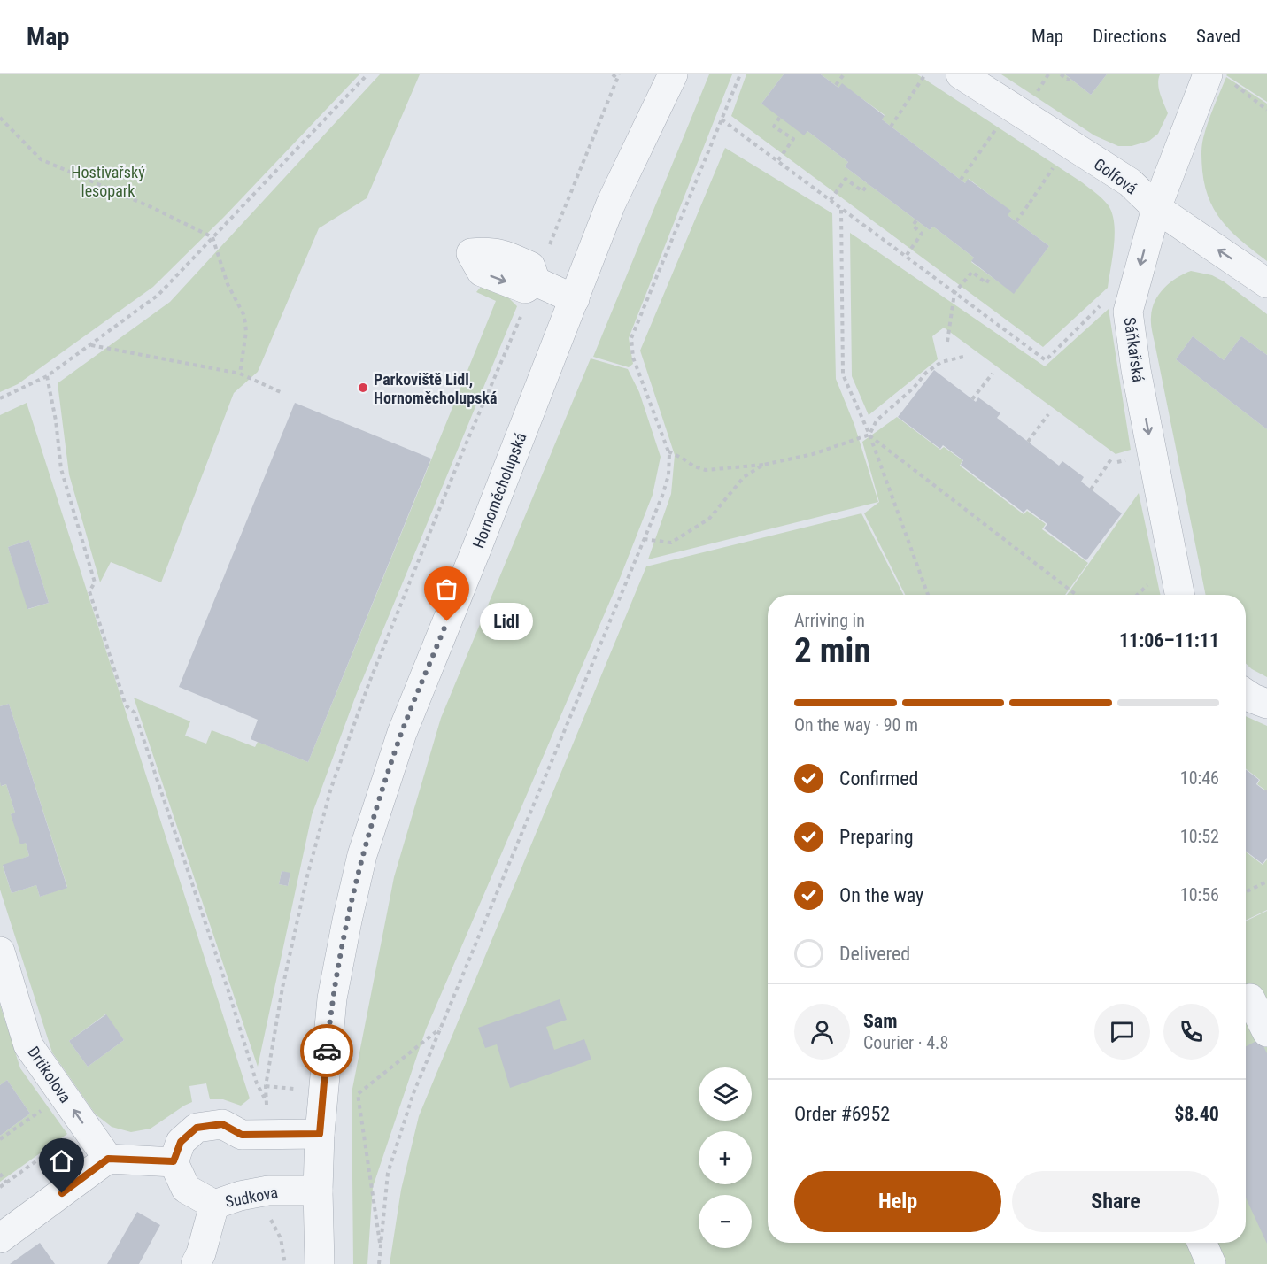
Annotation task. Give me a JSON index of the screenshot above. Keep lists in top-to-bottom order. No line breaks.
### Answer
{"streets":{"street":["Golfová","Sáňkařská","Hornoměcholupská","Drtikolova","Sudkova"]},"crossings":[["Golfová","Sáňkařská"],["Hornoměcholupská","Sudkova"]],"one_way":["Golfová","Sáňkařská"],"parks":["Hostivařský lesopark"],"places":["Parkoviště Lidl, Hornoměcholupská","Lidl"],"page":{"header":"Map","nav":["Map","Directions","Saved"],"heading":["2 min","Arriving in","11:06–11:11"],"panel":["Sam","Courier · 4.8","Order #6952","$8.40"],"bubble":"Lidl","bar":"On the way · 90 m","list":[["Confirmed","10:46"],["Preparing","10:52"],["On the way","10:56"],"Delivered"],"map_buttons":["+","−"],"buttons":["Help","Share"]}}
